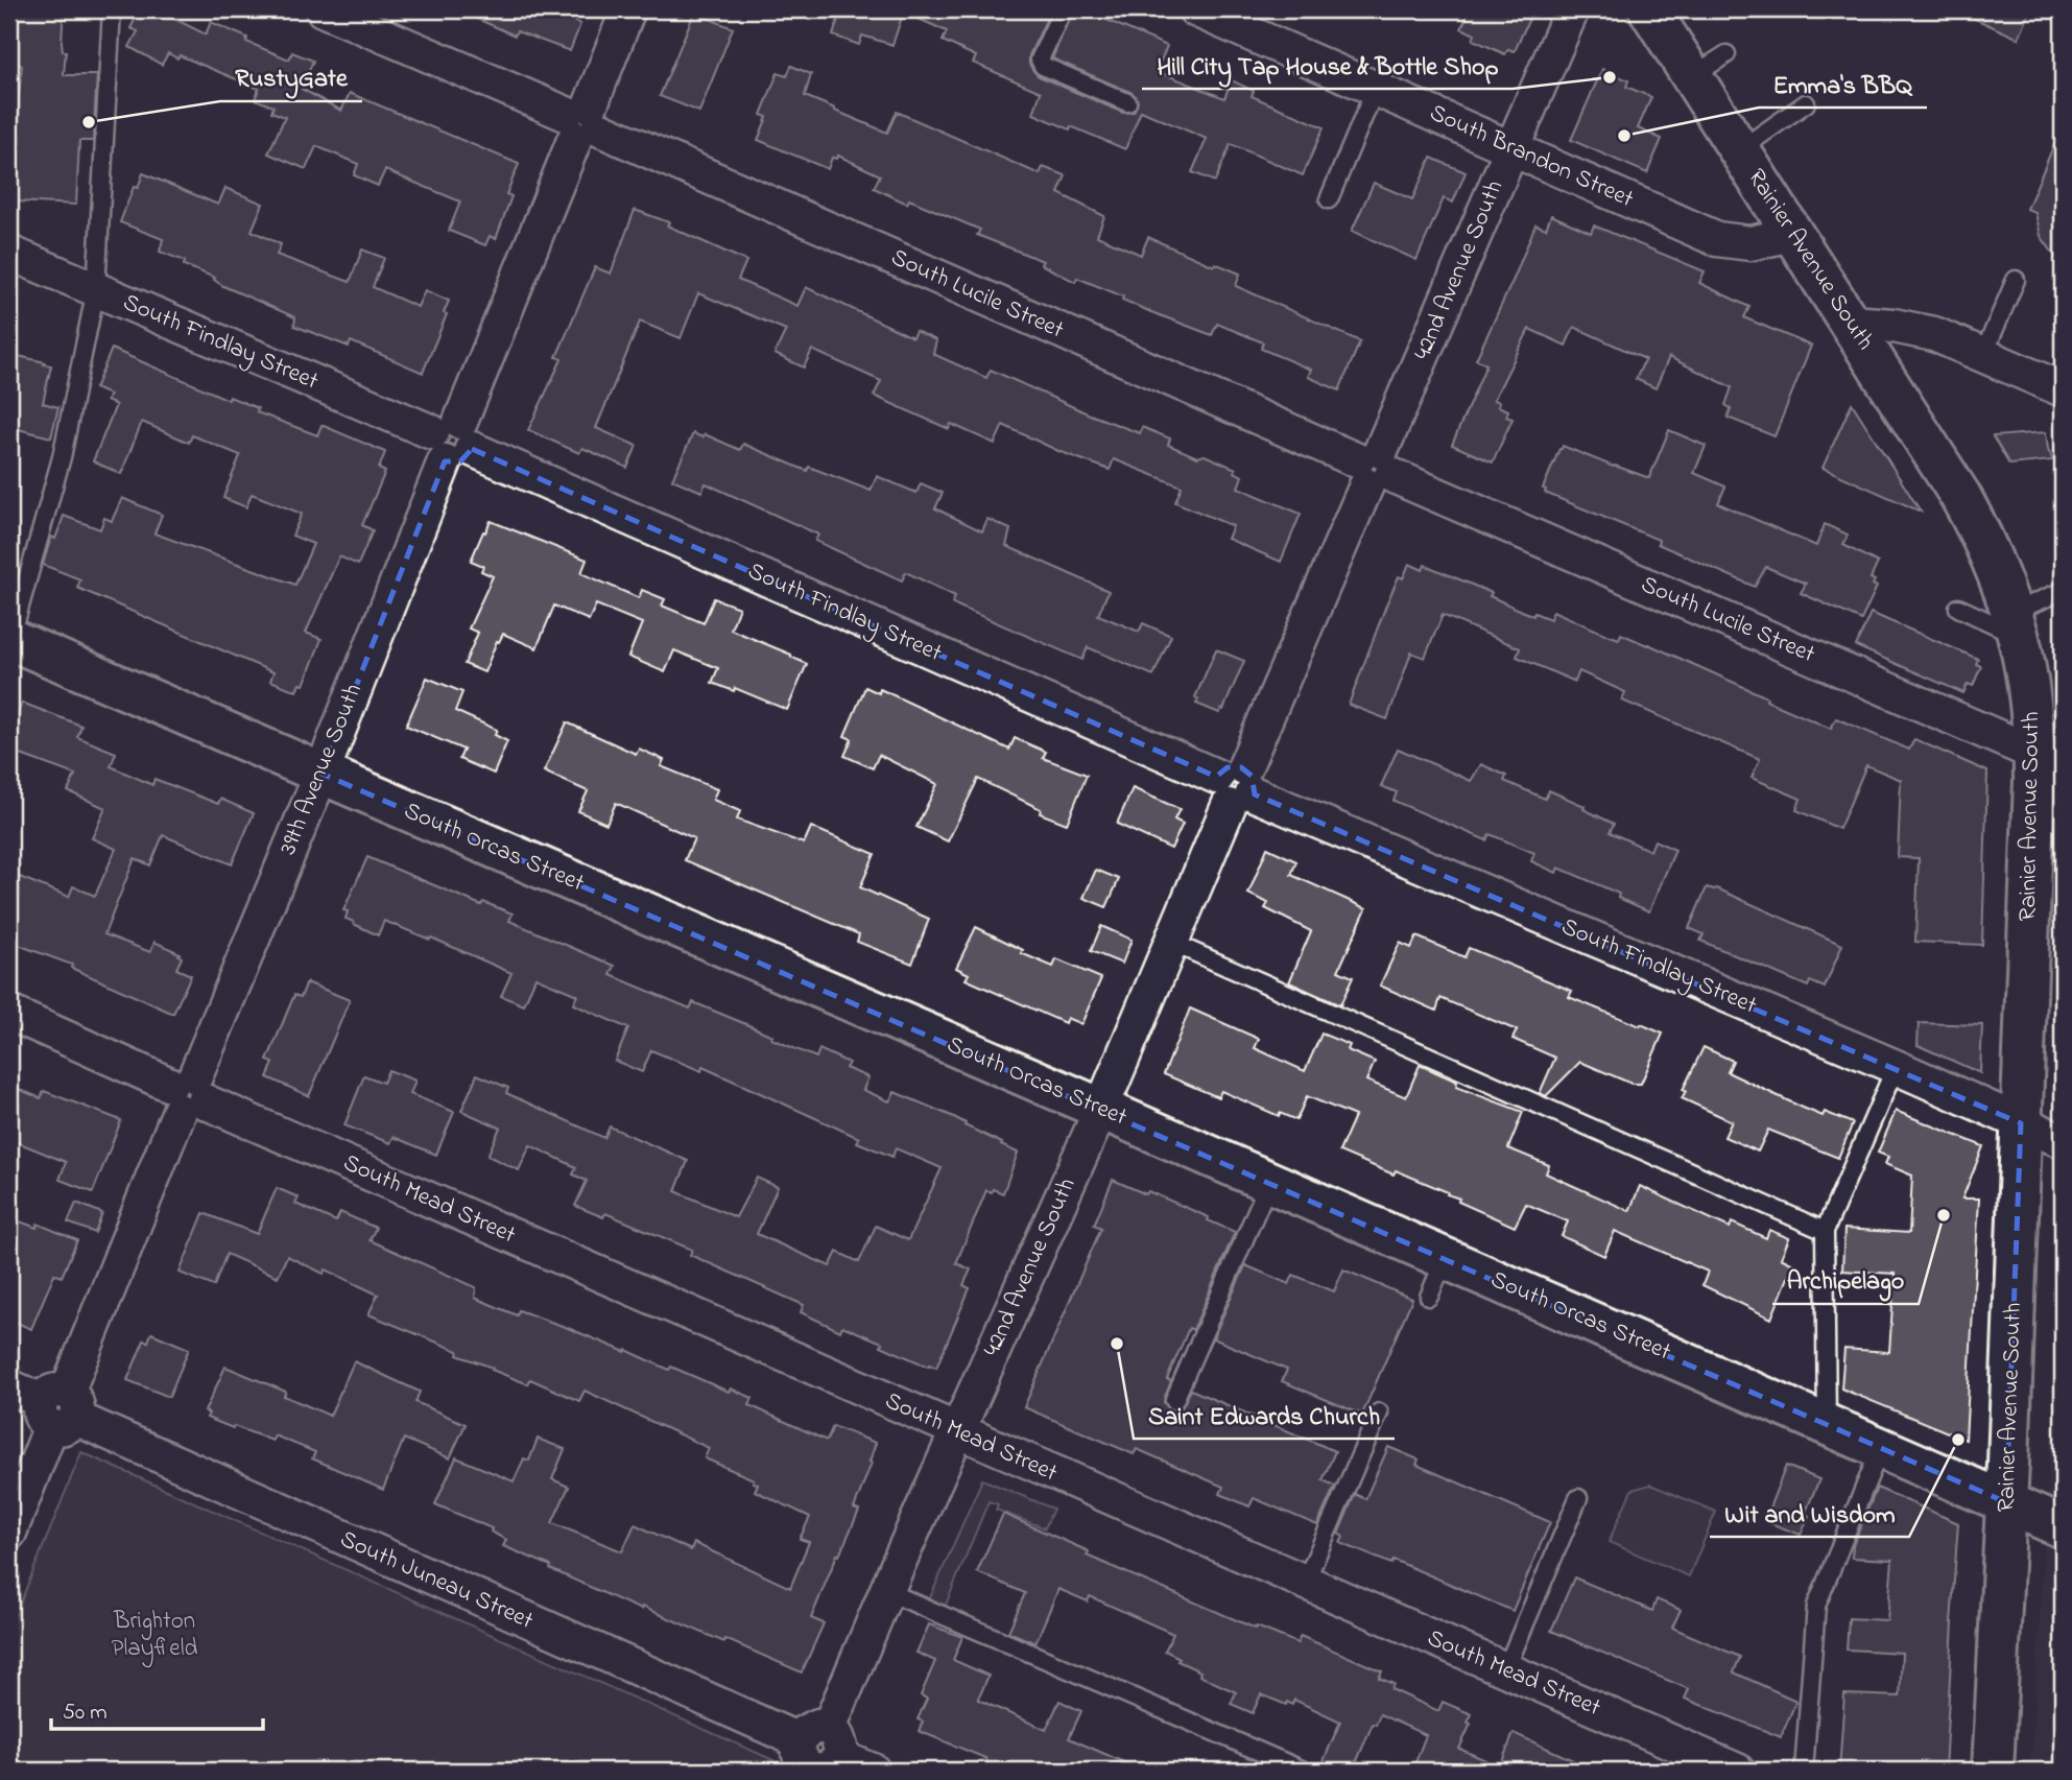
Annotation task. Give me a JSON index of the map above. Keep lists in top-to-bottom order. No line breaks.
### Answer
{"streets":{"street":["South Brandon Street","Rainier Avenue South","42nd Avenue South","South Lucile Street","South Findlay Street","39th Avenue South","South Orcas Street","South Mead Street","South Juneau Street"]},"crossings":[["South Brandon Street","Rainier Avenue South"],["South Brandon Street","42nd Avenue South"],["Rainier Avenue South","South Lucile Street"],["Rainier Avenue South","South Findlay Street"],["Rainier Avenue South","South Orcas Street"],["42nd Avenue South","South Lucile Street"],["42nd Avenue South","South Findlay Street"],["42nd Avenue South","South Orcas Street"],["42nd Avenue South","South Mead Street"],["42nd Avenue South","South Juneau Street"],["South Lucile Street","39th Avenue South"],["South Findlay Street","39th Avenue South"],["39th Avenue South","South Orcas Street"],["39th Avenue South","South Mead Street"],["39th Avenue South","South Juneau Street"]],"parks":["Brighton Playfield"],"places":["Hill City Tap House & Bottle Shop","RustyGate","Emma's BBQ","Archipelago","Saint Edwards Church","Wit and Wisdom"],"scale_bar":"50 m"}
